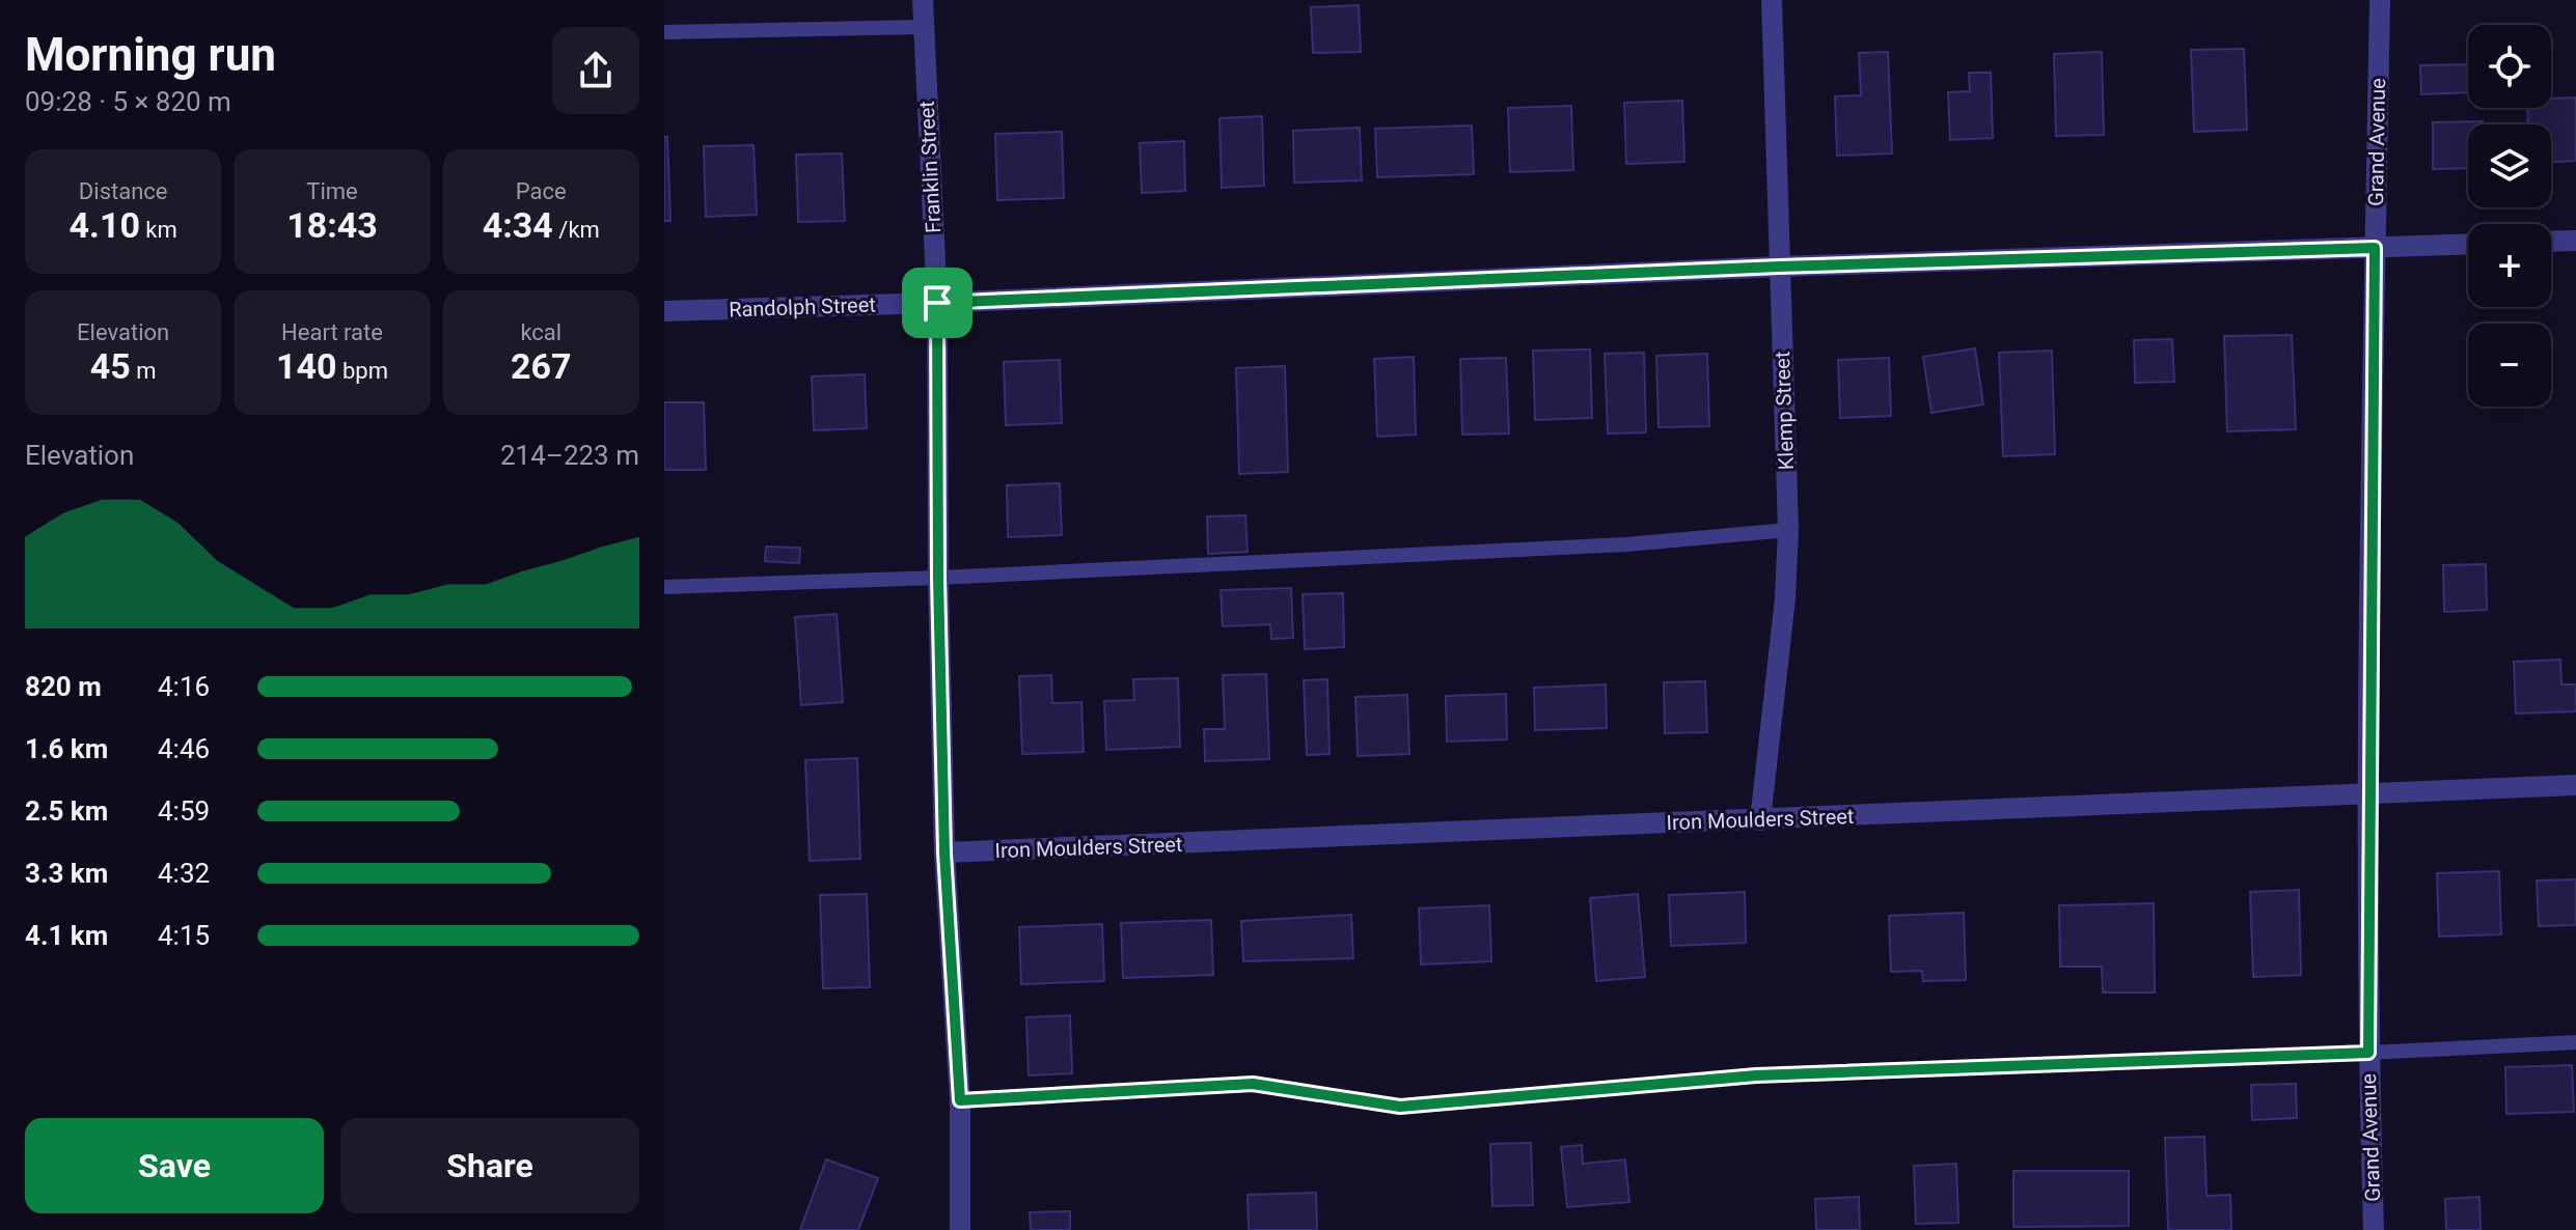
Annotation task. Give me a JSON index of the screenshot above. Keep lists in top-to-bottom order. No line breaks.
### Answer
{"streets":{"street":["Grand Avenue","Franklin Street","Randolph Street","Klemp Street","Iron Moulders Street"]},"crossings":[["Grand Avenue","Randolph Street"],["Grand Avenue","Iron Moulders Street"],["Franklin Street","Randolph Street"],["Franklin Street","Iron Moulders Street"],["Randolph Street","Klemp Street"],["Klemp Street","Iron Moulders Street"]],"page":{"heading":["Morning run","09:28 · 5 × 820 m"],"map_buttons":["+","−"],"stats":[["Distance","4.10 km"],["Time","18:43"],["Pace","4:34 /km"],["Elevation","45 m"],["Heart rate","140 bpm"],["kcal","267"]],"chart":["Elevation","214–223 m"],"list":[{"name":"820 m","note":"4:16"},{"name":"1.6 km","note":"4:46"},{"name":"2.5 km","note":"4:59"},{"name":"3.3 km","note":"4:32"},{"name":"4.1 km","note":"4:15"}],"buttons":["Save","Share"]}}
